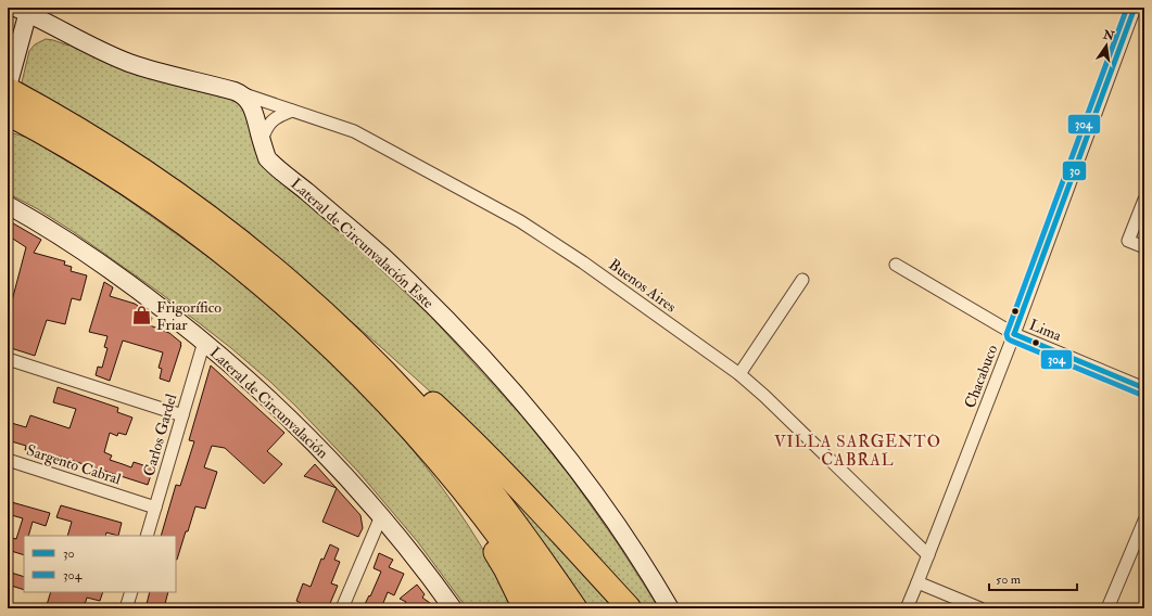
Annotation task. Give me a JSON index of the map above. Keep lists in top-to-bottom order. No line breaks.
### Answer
{"streets":{"street":["Lateral de Circunvalación Este","Buenos Aires","Lima","Chacabuco","Lateral de Circunvalación","Carlos Gardel","Sargento Cabral"]},"crossings":[["Lateral de Circunvalación Este","Buenos Aires"],["Buenos Aires","Chacabuco"],["Lima","Chacabuco"],["Lateral de Circunvalación","Carlos Gardel"],["Carlos Gardel","Sargento Cabral"]],"districts":["VILLA SARGENTO CABRAL"],"places":{"shop":["Frigorífico Friar"]},"lines":["transit line 30","transit line 304"],"legend":["30","304"],"scale_bar":"50 m","north":"top"}
